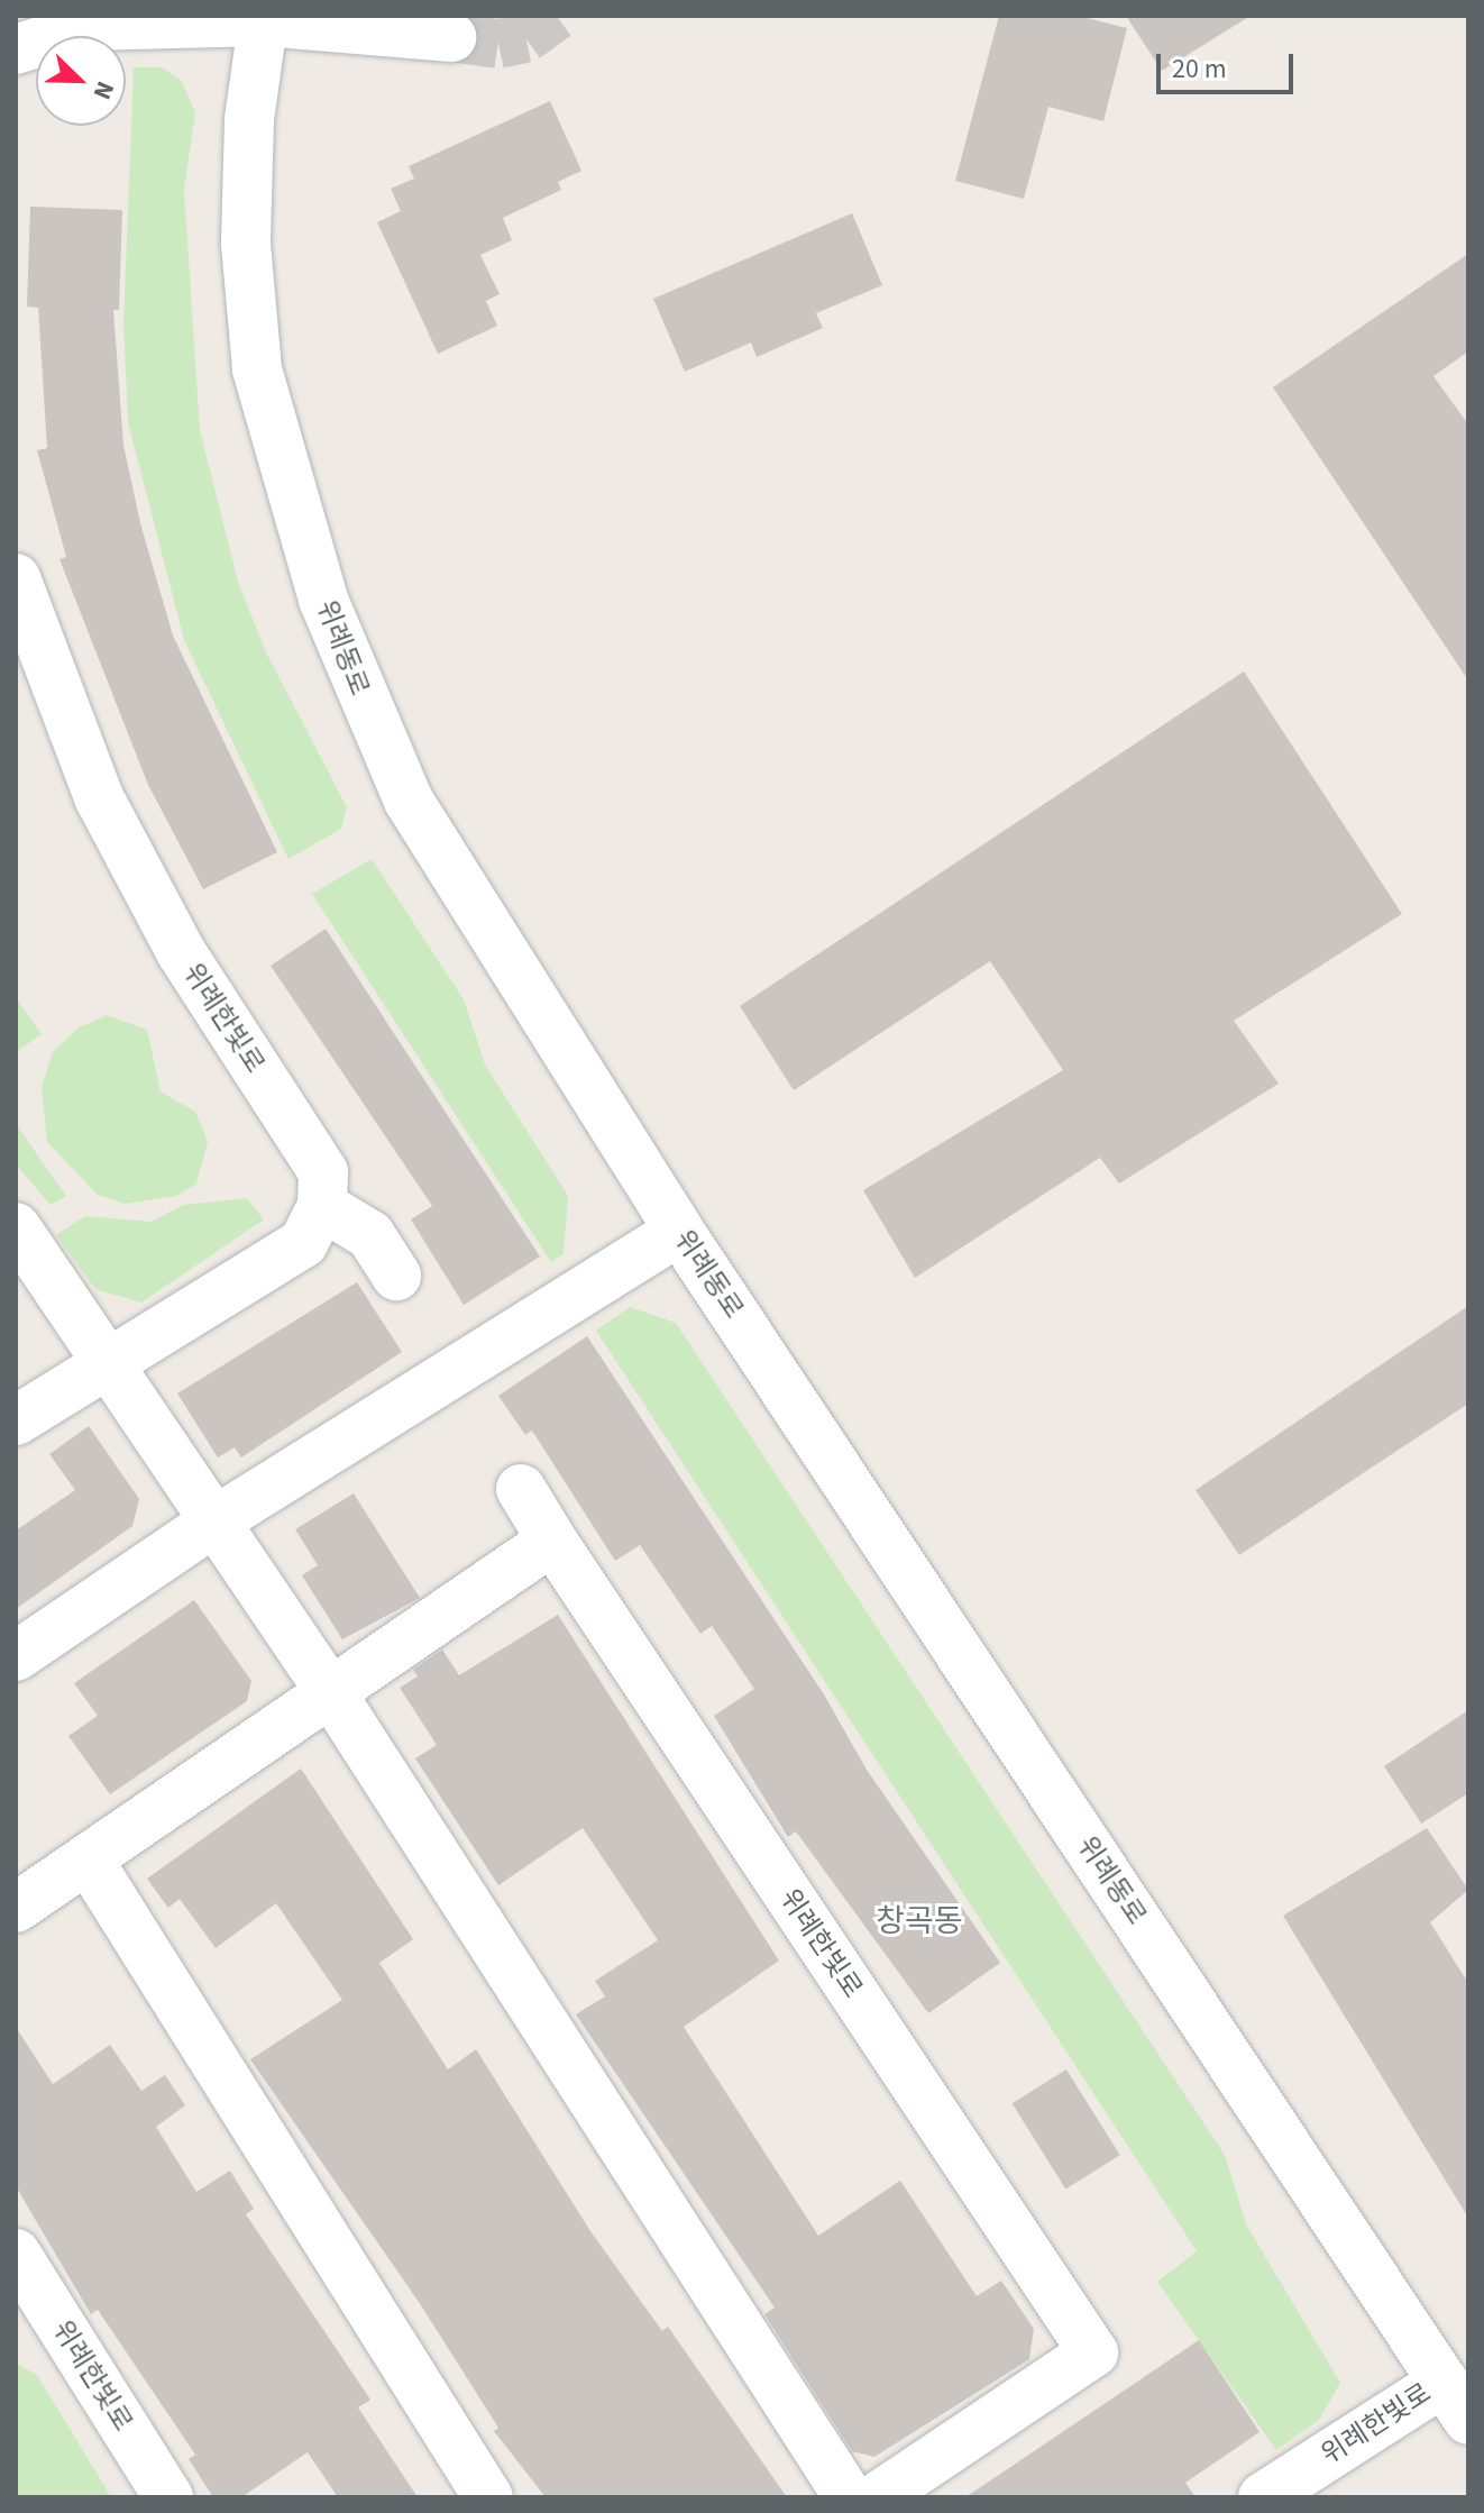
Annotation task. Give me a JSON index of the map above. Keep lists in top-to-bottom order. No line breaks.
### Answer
{"streets":{"street":["위례동로","위례한빛로"]},"crossings":[["위례동로","위례한빛로"]],"districts":["창곡동"],"scale_bar":"20 m","north":"bottom right"}
